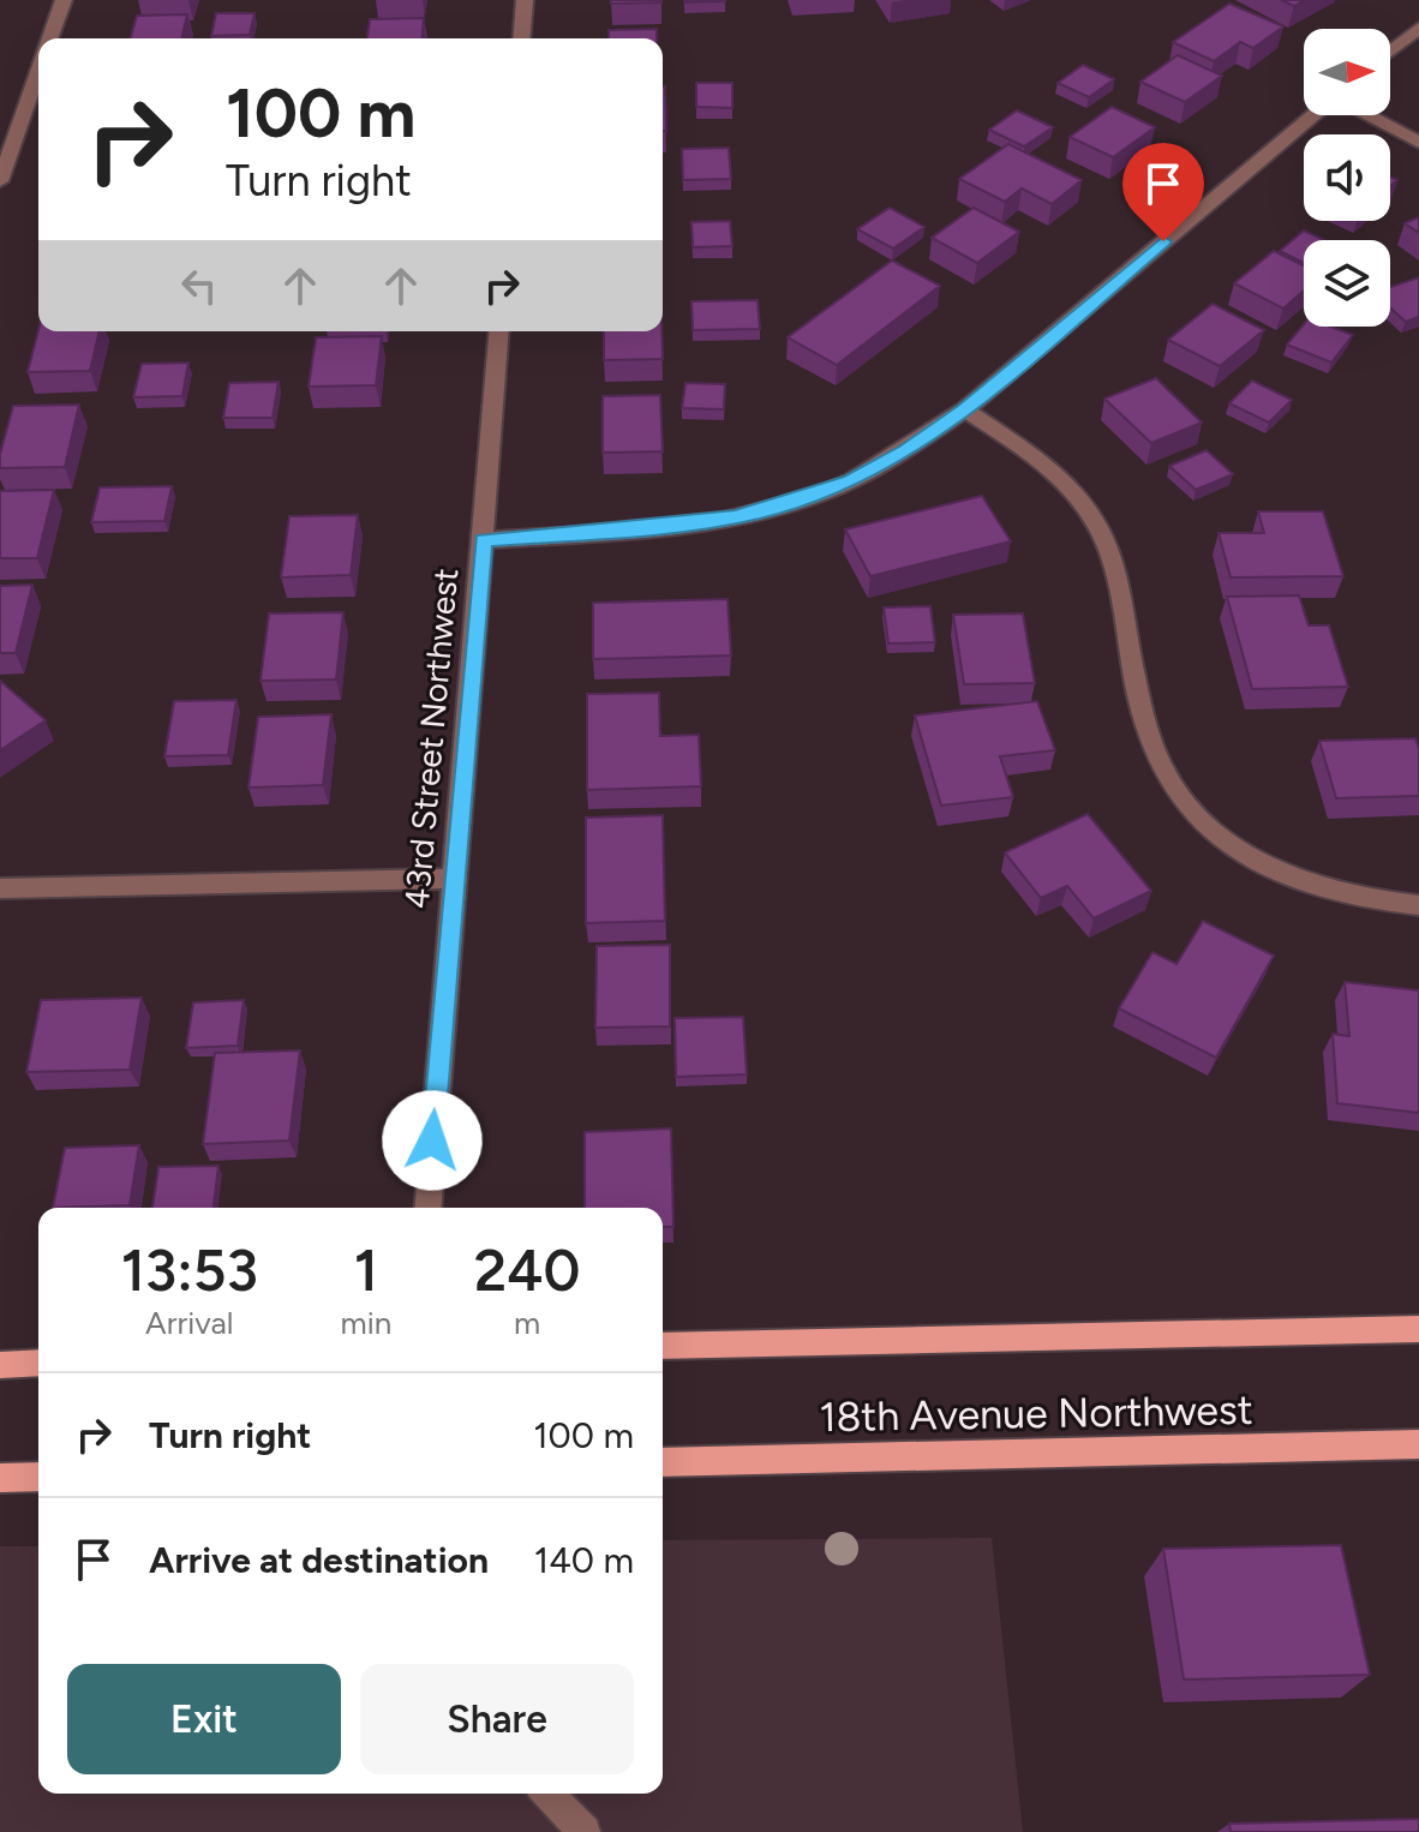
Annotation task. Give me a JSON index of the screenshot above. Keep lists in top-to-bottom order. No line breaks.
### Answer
{"streets":{"main road":["18th Avenue Northwest"],"street":["43rd Street Northwest"]},"north":"right","page":{"turn":["100 m","Turn right"],"eta":["13:53","Arrival","1","min","240","m"],"list":[{"name":"Turn right","value":"100 m"},{"name":"Arrive at destination","value":"140 m"}],"buttons":["Exit","Share"]}}
